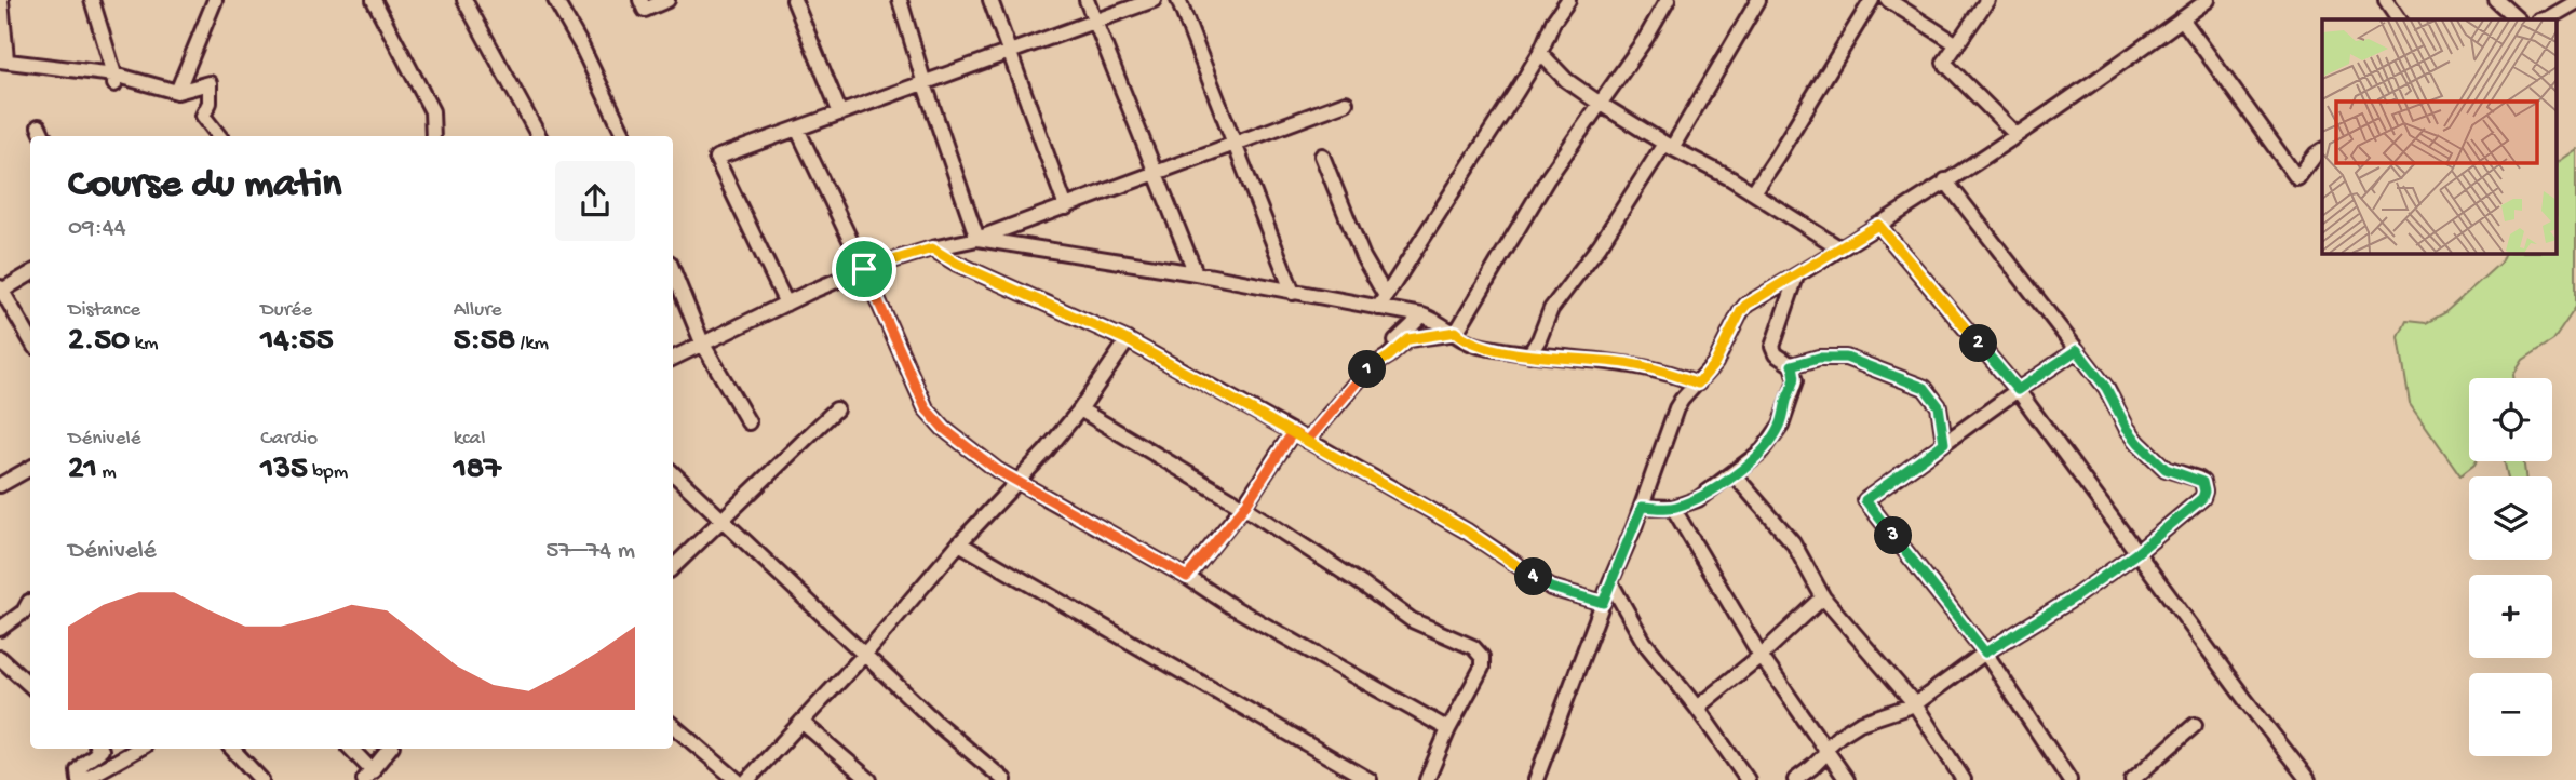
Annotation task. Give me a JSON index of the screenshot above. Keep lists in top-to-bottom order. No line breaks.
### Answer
{"page":{"heading":["Course du matin","09:44"],"stats":[["Distance","2.50 km"],["Durée","14:55"],["Allure","5:58 /km"],["Dénivelé","21 m"],["Cardio","135 bpm"],["kcal","187"]],"pins":["2","1","3","4"],"map_buttons":["+","−"],"chart":["Dénivelé","57–74 m"]}}
